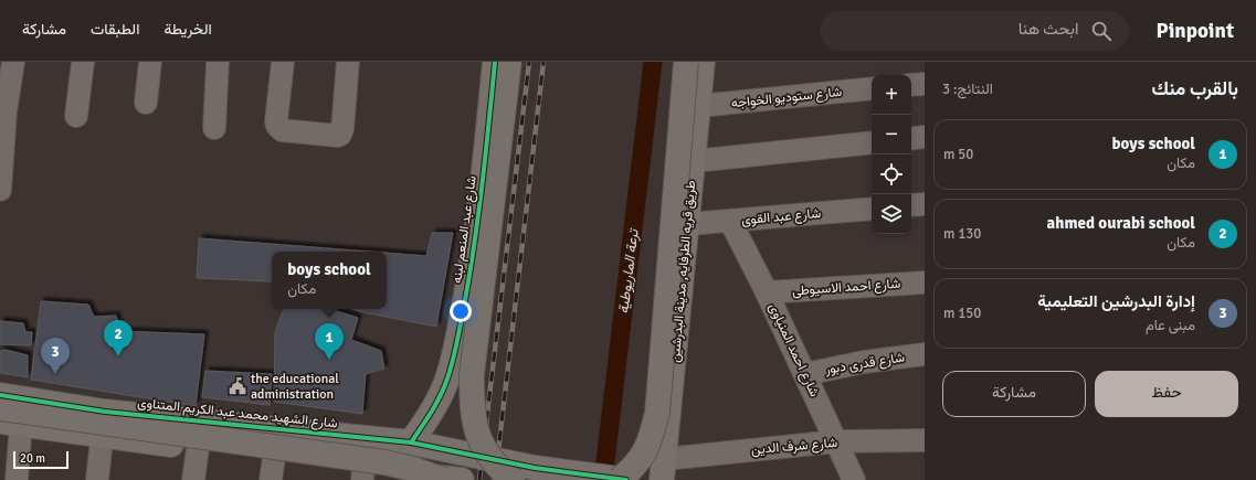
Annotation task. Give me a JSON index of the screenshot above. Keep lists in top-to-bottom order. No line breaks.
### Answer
{"streets":{"main road":["شارع عبد المنعم لبنه","طريق قريه الطرفايه, مدينة البدرشين","شارع الشهيد محمد عبد الكريم المتناوى"],"street":["شارع ستوديو الخواجه","شارع عبد القوى","شارع احمد الاسيوطى","شارع احمد المنياوى","شارع قدرى دبور","شارع شرف الدين"]},"crossings":[["شارع ستوديو الخواجه","طريق قريه الطرفايه, مدينة البدرشين"],["شارع عبد القوى","طريق قريه الطرفايه, مدينة البدرشين"],["شارع عبد القوى","شارع احمد المنياوى"],["شارع عبد المنعم لبنه","شارع الشهيد محمد عبد الكريم المتناوى"],["طريق قريه الطرفايه, مدينة البدرشين","شارع شرف الدين"],["شارع احمد الاسيوطى","شارع احمد المنياوى"],["شارع احمد المنياوى","شارع قدرى دبور"],["شارع احمد المنياوى","شارع شرف الدين"]],"water":["ترعة الماريوطية"],"places":{"public building":["the educational administration"]},"scale_bar":"20 m","page":{"header":"Pinpoint","search":"ابحث هنا","nav":["الخريطة","الطبقات","مشاركة"],"heading":["بالقرب منك","النتائج: 3"],"map_buttons":["+","−"],"list":[{"mark":"1","name":"boys school","note":"مكان","value":"50 m"},{"mark":"2","name":"ahmed ourabi school","note":"مكان","value":"130 m"},{"mark":"3","name":"إدارة البدرشين التعليمية","note":"مبنى عام","value":"150 m"}],"popup":["boys school","مكان"],"pins":["2","1","3"],"buttons":["حفظ","مشاركة"],"scale":"20 m"}}
